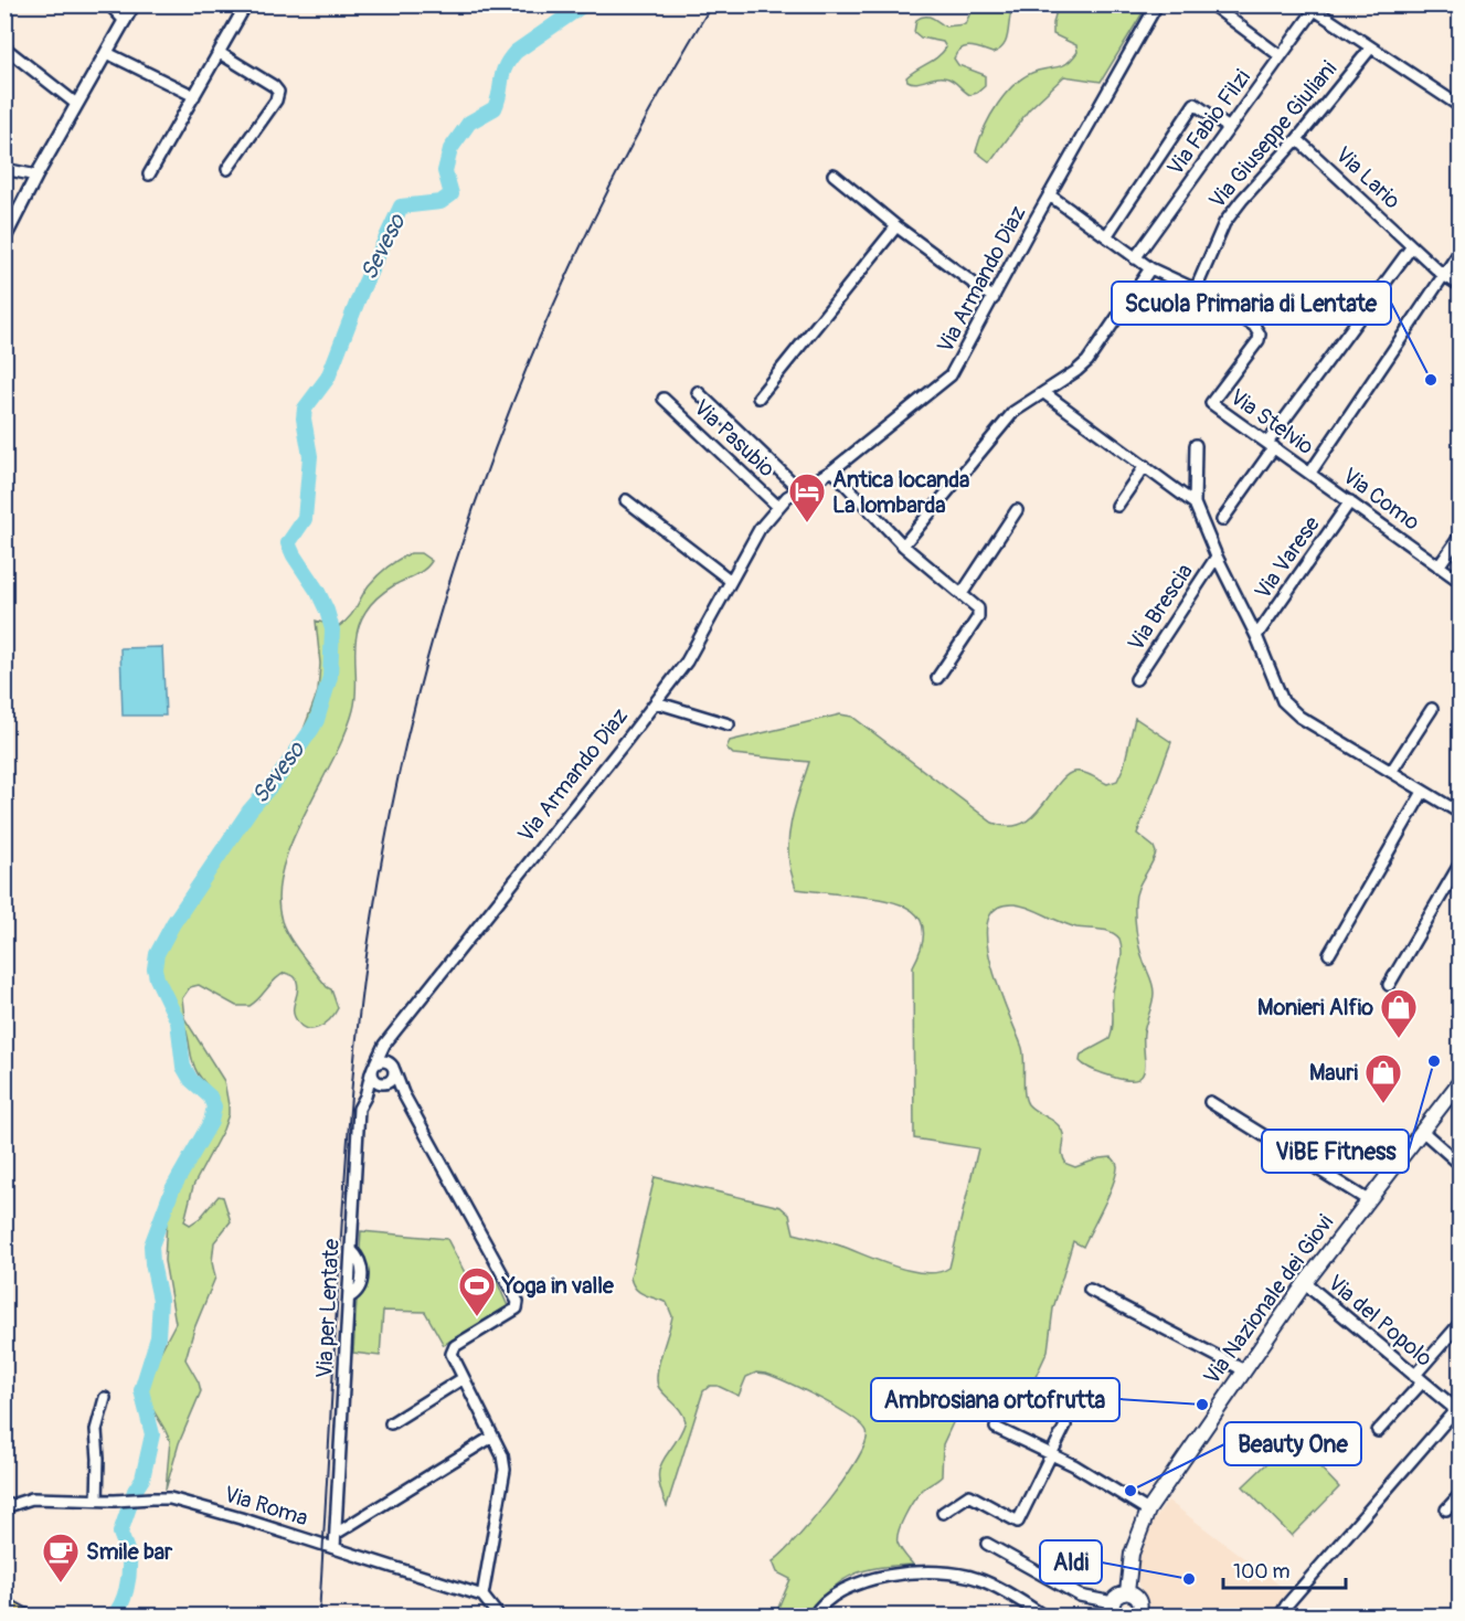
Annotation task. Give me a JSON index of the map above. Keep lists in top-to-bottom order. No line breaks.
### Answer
{"streets":{"main road":["Via Nazionale dei Giovi"],"street":["Via Fabio Filzi","Via Giuseppe Giuliani","Via Lario","Via Armando Diaz","Via Stelvio","Via Pasubio","Via Como","Via Varese","Via Brescia","Via per Lentate","Via del Popolo","Via Roma"]},"crossings":[["Via Giuseppe Giuliani","Via Lario"],["Via Giuseppe Giuliani","Via Stelvio"],["Via Armando Diaz","Via Pasubio"],["Via Armando Diaz","Via per Lentate"],["Via Stelvio","Via Como"],["Via Como","Via Varese"],["Via Nazionale dei Giovi","Via del Popolo"],["Via per Lentate","Via Roma"]],"water":["Seveso"],"places":{"other":["Scuola Primaria di Lentate","ViBE Fitness","Ambrosiana ortofrutta","Beauty One","Aldi"],"hotel":["Antica locanda La lombarda"],"shop":["Monieri Alfio","Mauri"],"sports":["Yoga in valle"],"cafe":["Smile bar"]},"scale_bar":"100 m"}
